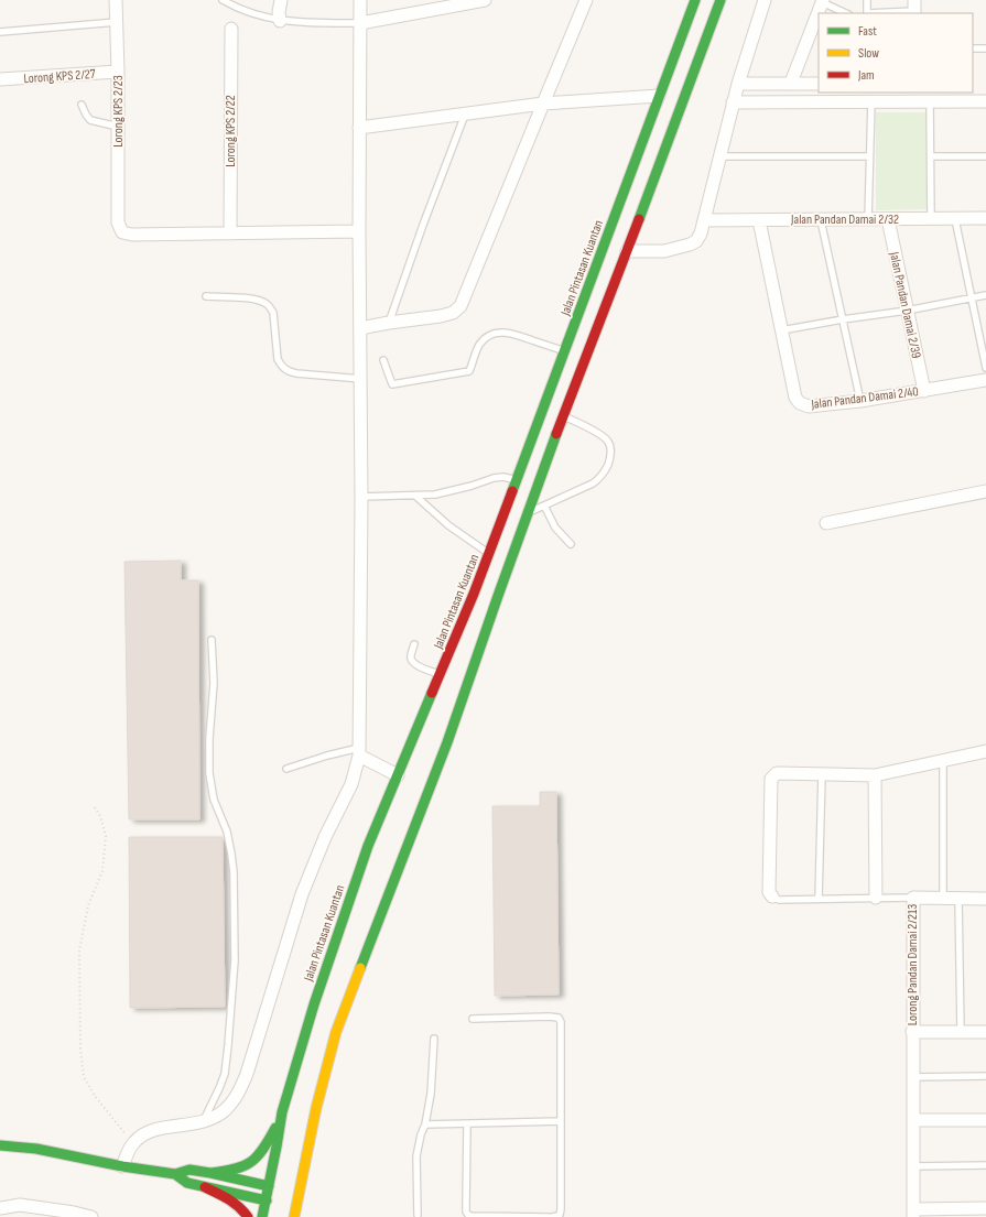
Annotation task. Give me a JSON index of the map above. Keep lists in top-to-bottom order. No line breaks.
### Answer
{"streets":{"main road":["Jalan Pintasan Kuantan"],"street":["Lorong KPS 2/27","Lorong KPS 2/23","Lorong KPS 2/22","Jalan Pandan Damai 2/32","Jalan Pandan Damai 2/39","Jalan Pandan Damai 2/40","Lorong Pandan Damai 2/213"]},"crossings":[["Lorong KPS 2/27","Lorong KPS 2/23"],["Lorong KPS 2/23","Lorong KPS 2/22"],["Jalan Pandan Damai 2/32","Jalan Pandan Damai 2/39"],["Jalan Pandan Damai 2/32","Jalan Pandan Damai 2/40"],["Jalan Pandan Damai 2/39","Jalan Pandan Damai 2/40"]],"legend":["Fast","Slow","Jam"]}
